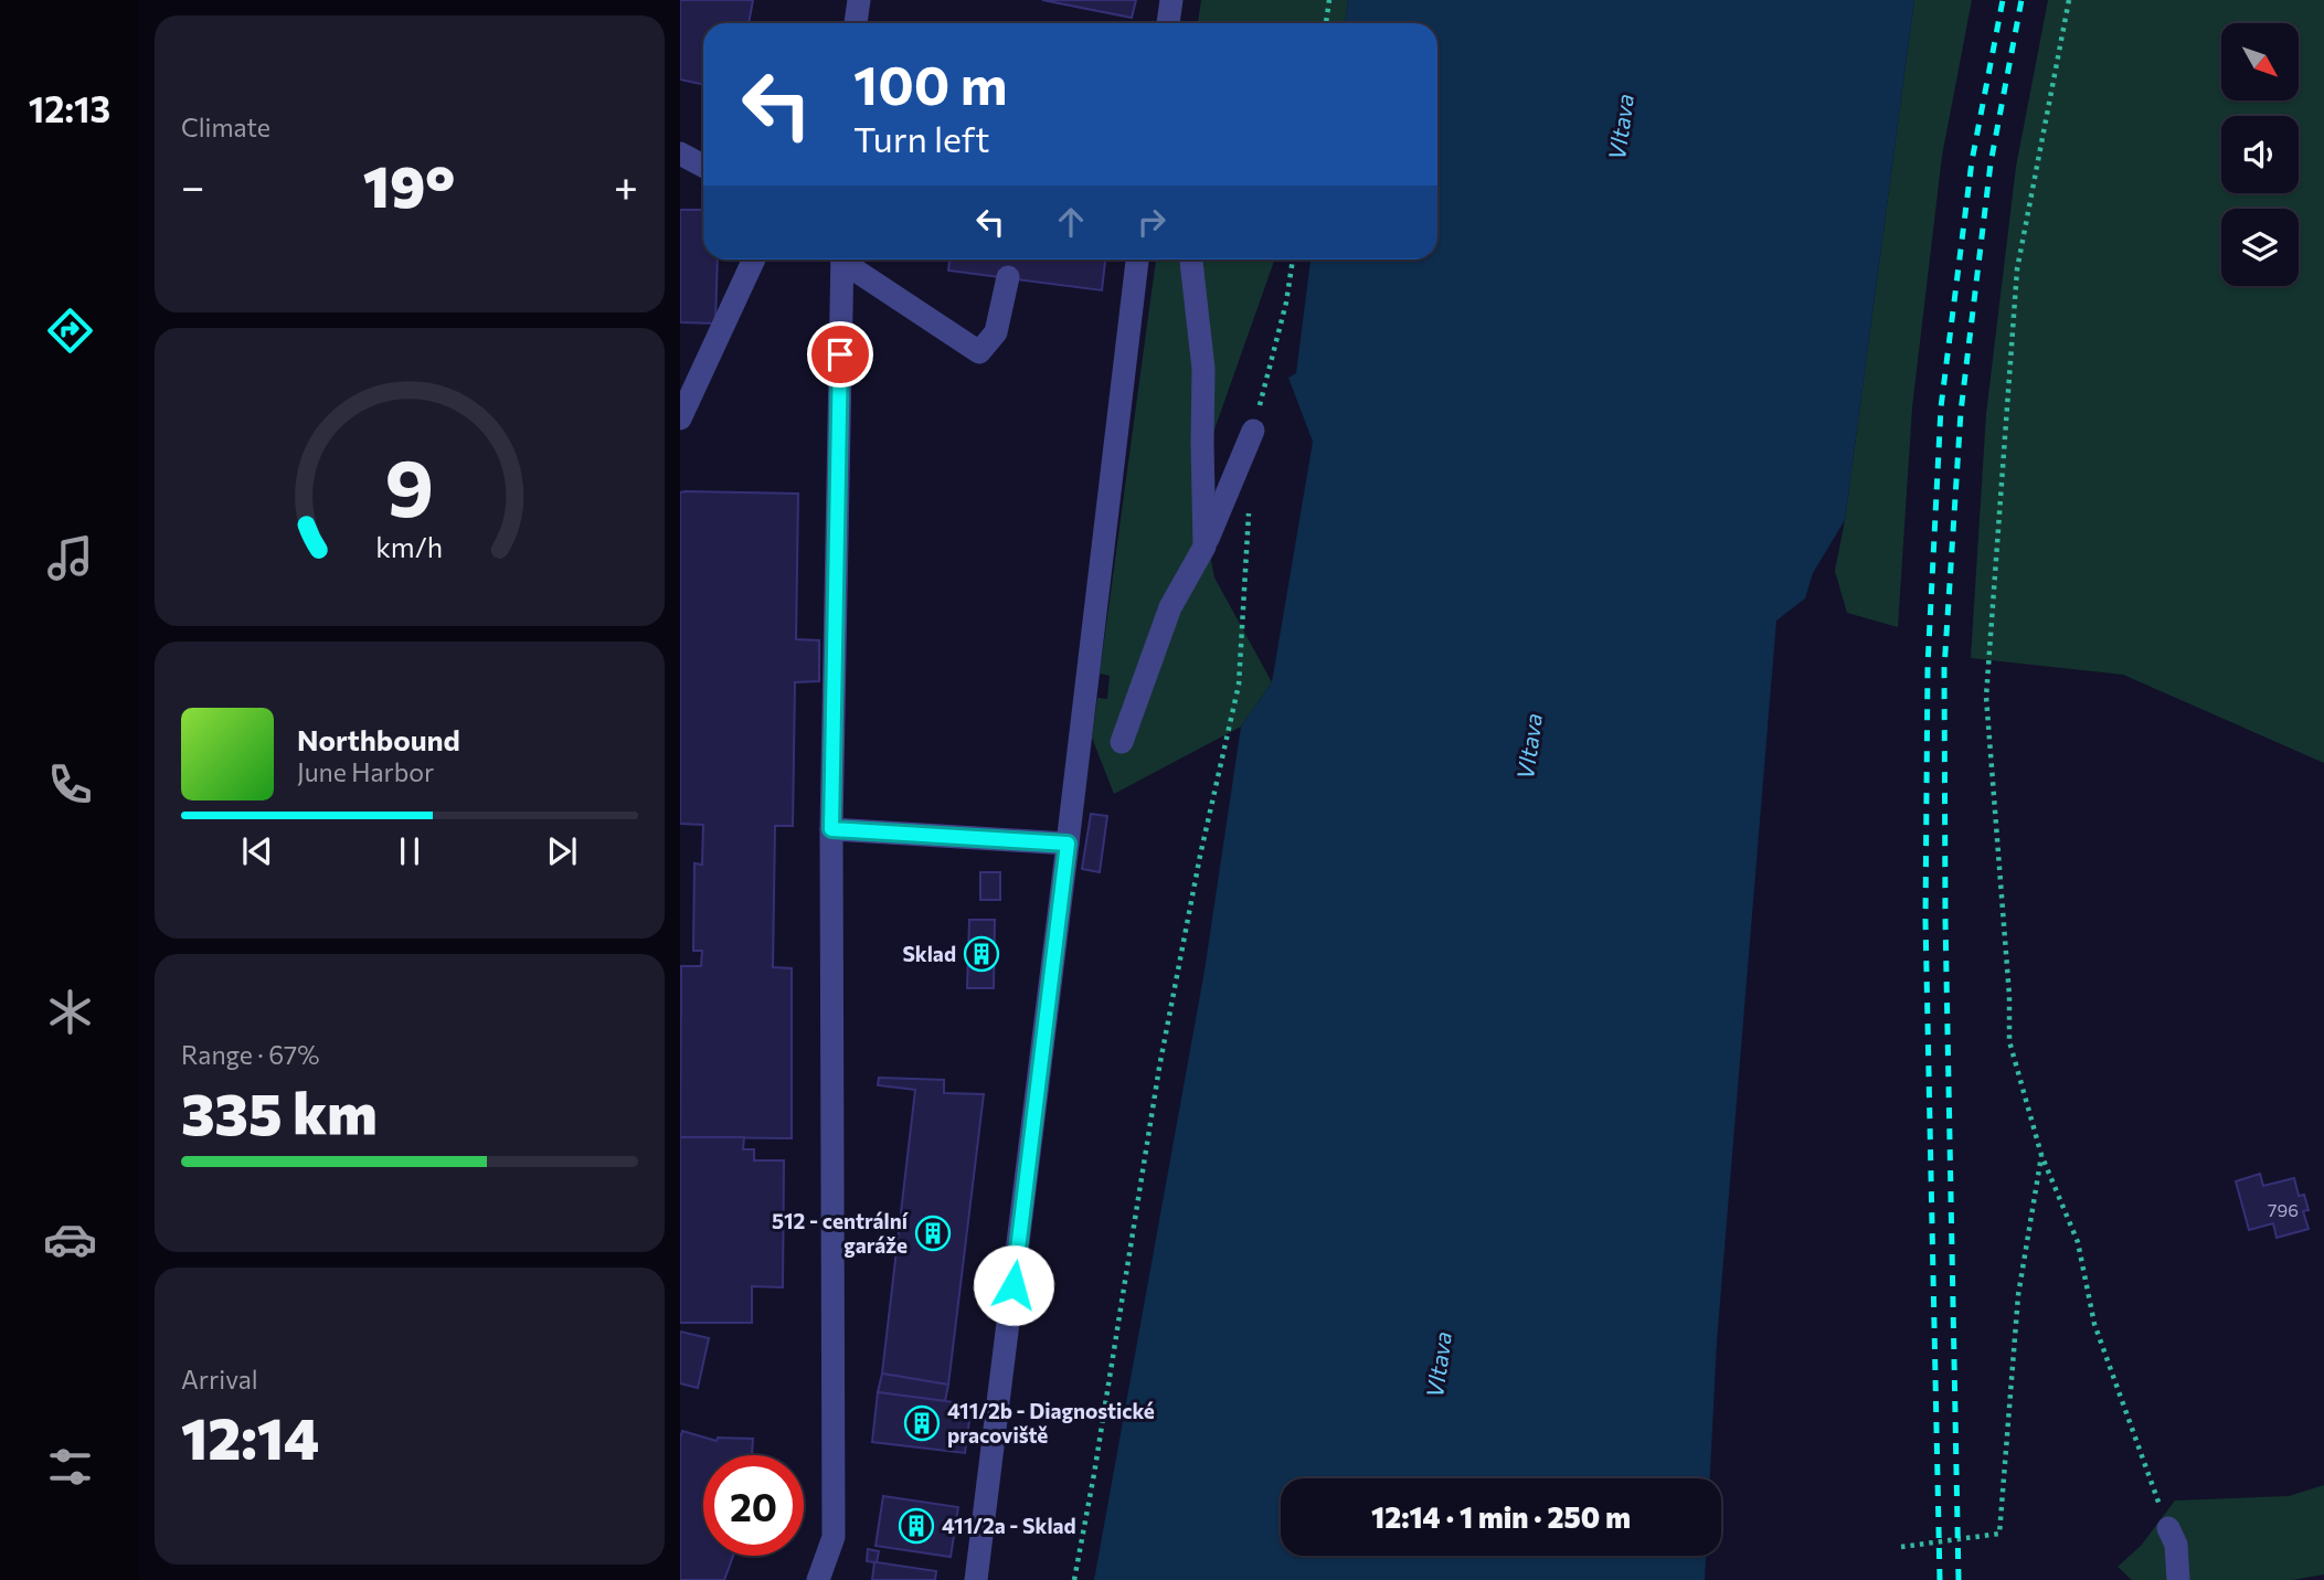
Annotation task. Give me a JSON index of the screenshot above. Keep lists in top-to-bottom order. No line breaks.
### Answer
{"water":["Vltava"],"places":{"building":["Sklad","512 - centrální garáže","411/2b - Diagnostické pracoviště","411/2a - Sklad"]},"house_numbers":["796"],"north":"bottom right","page":{"tabs":"12:13","tile":["Climate",["Range · 67%","335 km"],["Arrival","12:14"]],"turn":["100 m","Turn left"],"heat":["−","19°","+"],"song":["Northbound","June Harbor"],"limit":"20","trip":"12:14 · 1 min · 250 m","gauge":["9","km/h"]}}
